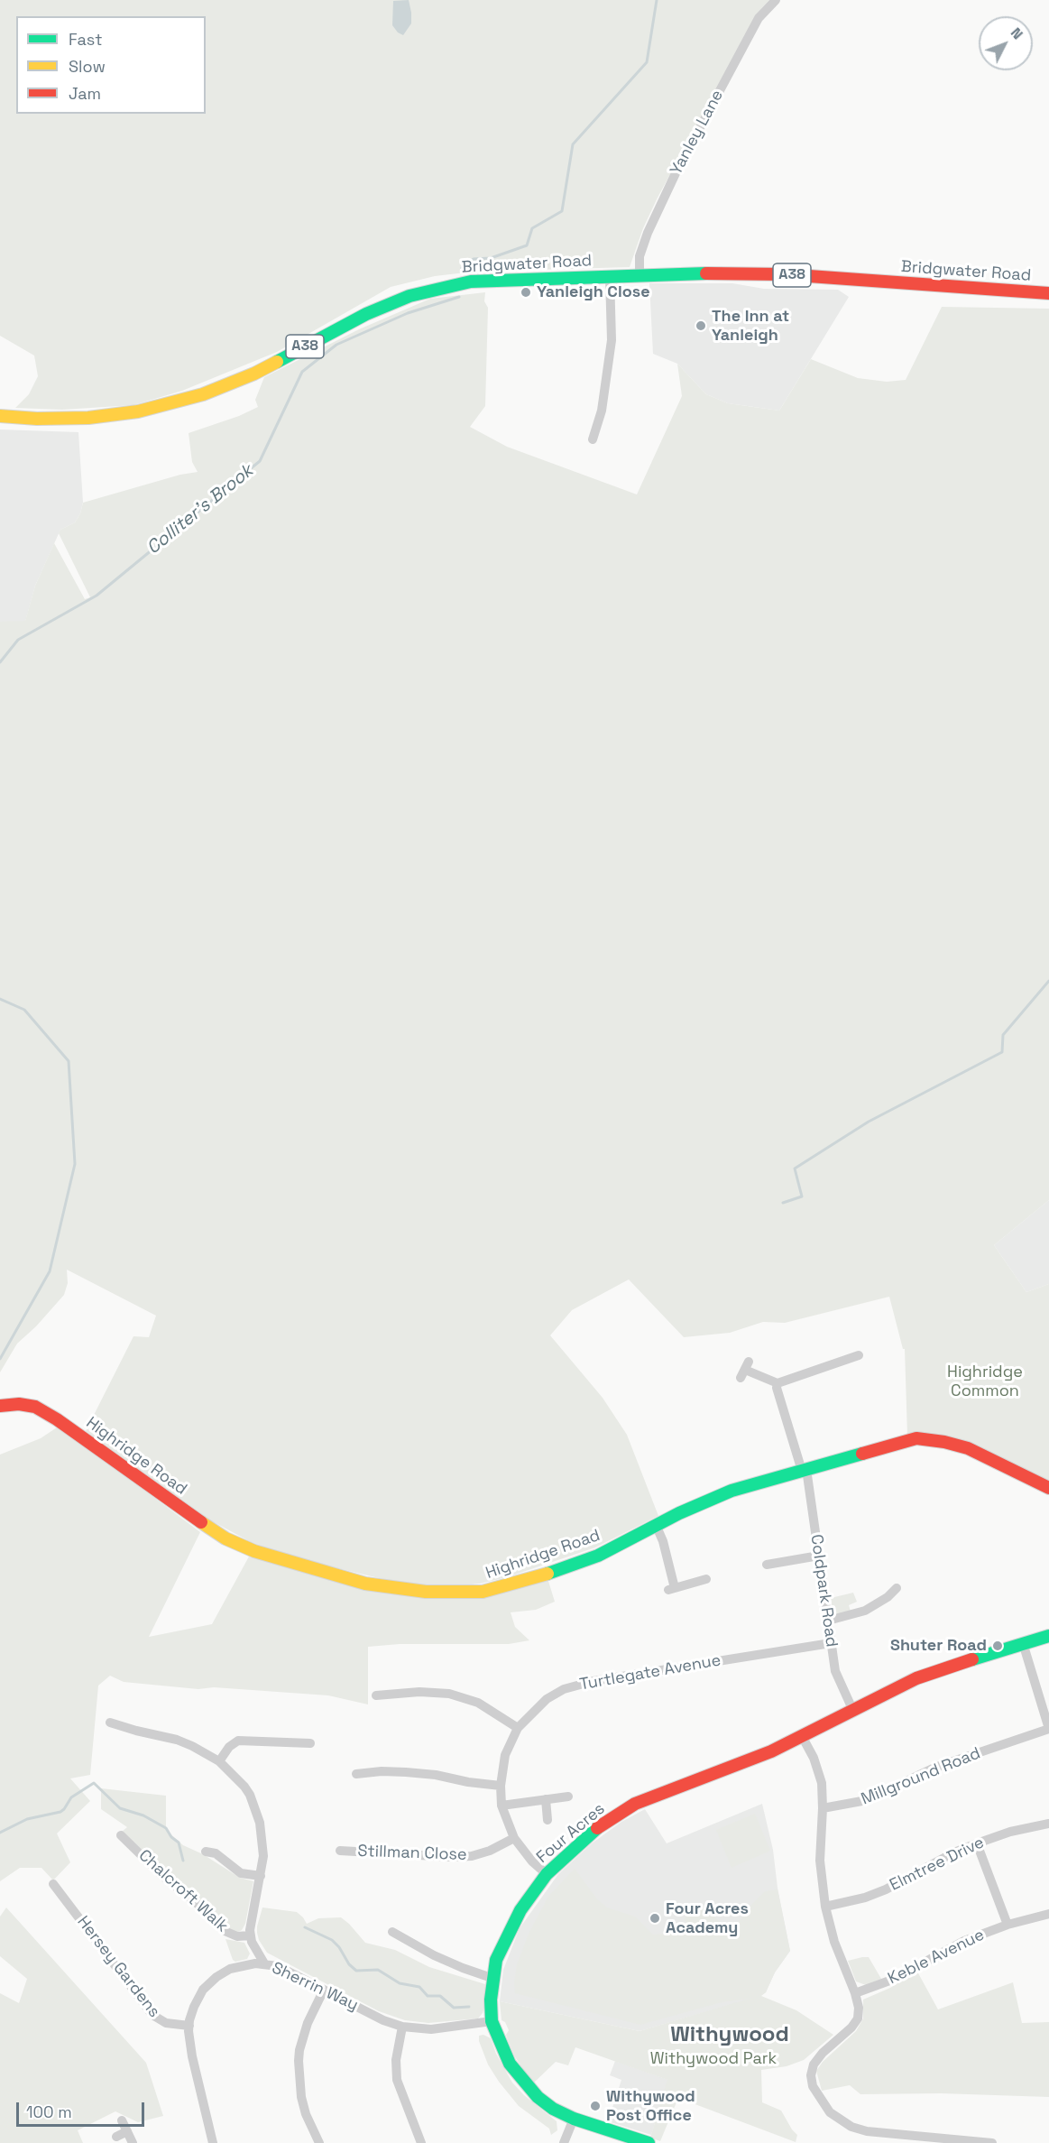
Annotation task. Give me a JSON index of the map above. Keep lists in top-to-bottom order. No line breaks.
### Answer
{"streets":{"main road":["Bridgwater Road","A38","Highridge Road","Four Acres"],"street":["Yanley Lane","Coldpark Road","Turtlegate Avenue","Millground Road","Stillman Close","Elmtree Drive","Chalcroft Walk","Keble Avenue","Hersey Gardens","Sherrin Way"]},"crossings":[["Yanley Lane","Bridgwater Road"],["Highridge Road","Coldpark Road"],["Coldpark Road","Turtlegate Avenue"],["Coldpark Road","Four Acres"],["Turtlegate Avenue","Four Acres"],["Turtlegate Avenue","Stillman Close"],["Four Acres","Sherrin Way"],["Hersey Gardens","Sherrin Way"]],"districts":["Withywood"],"water":["Colliter's Brook"],"parks":["Highridge Common","Withywood Park"],"places":["Yanleigh Close","The Inn at Yanleigh","Shuter Road","Four Acres Academy","Withywood Post Office"],"legend":["Fast","Slow","Jam"],"scale_bar":"100 m","north":"top right"}
